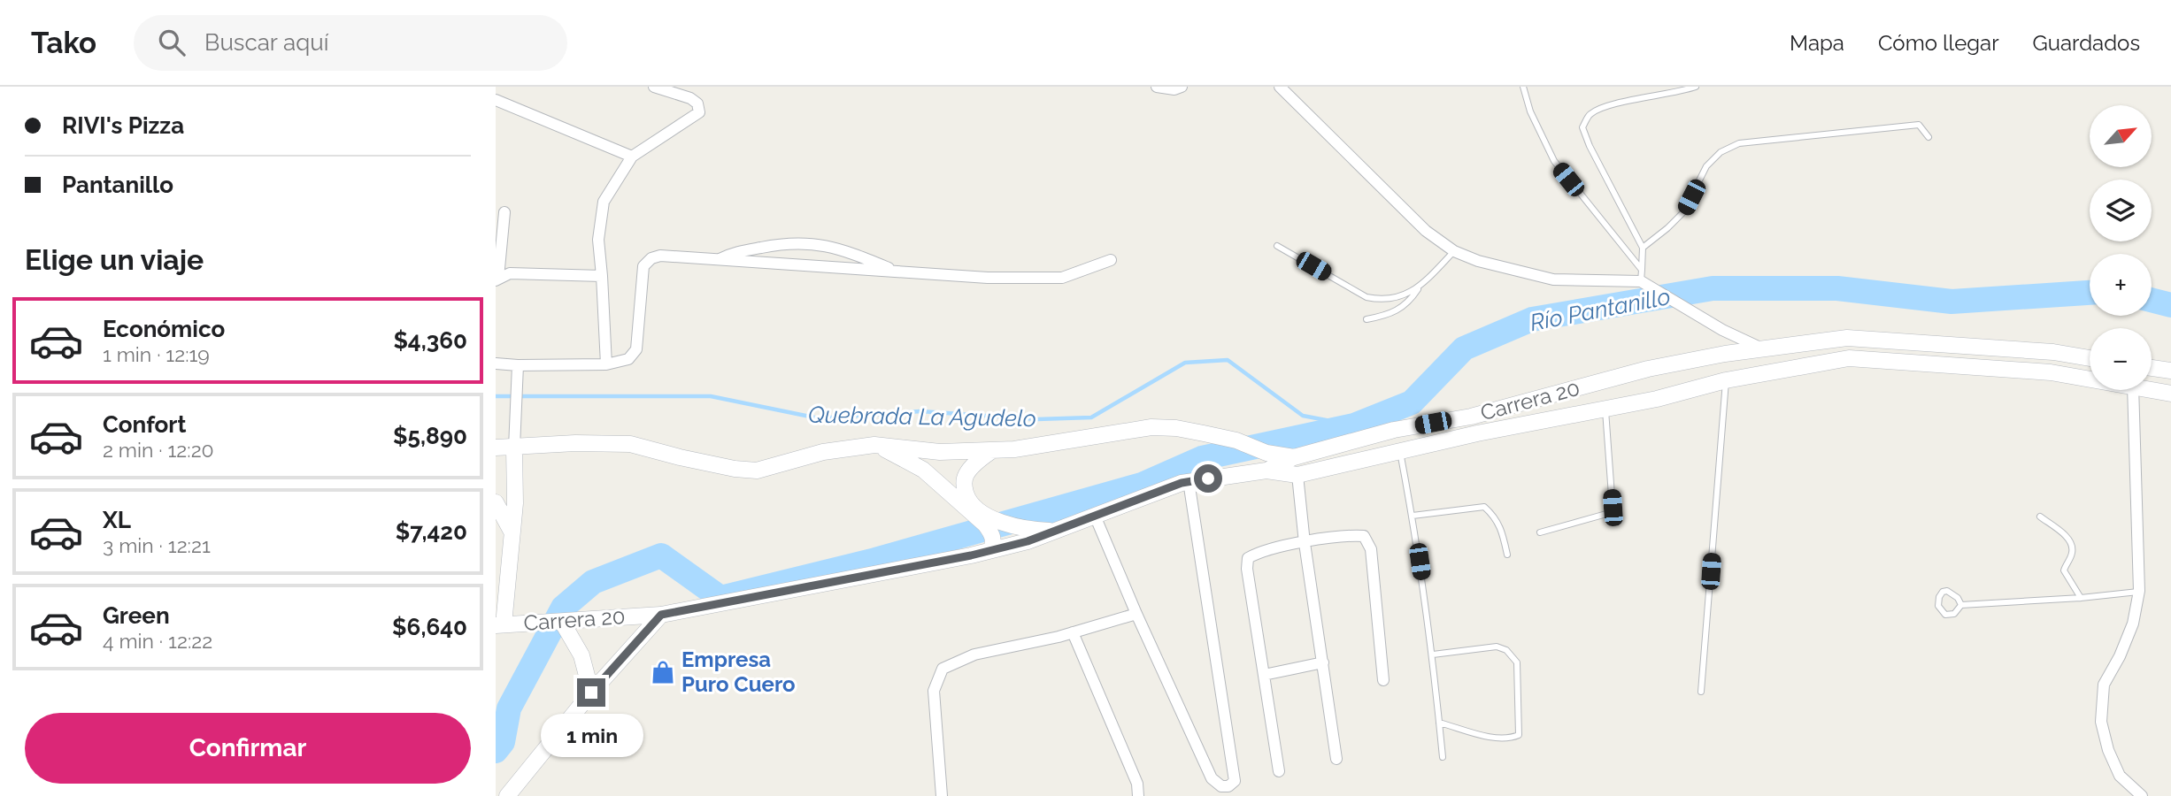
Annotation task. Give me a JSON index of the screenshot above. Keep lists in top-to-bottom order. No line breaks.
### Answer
{"streets":{"main road":["Carrera 20"]},"water":["Río Pantanillo","Quebrada La Agudelo"],"places":{"shop":["Empresa Puro Cuero"]},"north":"top right","page":{"header":"Tako","search":"Buscar aquí","nav":["Mapa","Cómo llegar","Guardados"],"banner":["RIVI's Pizza","Pantanillo"],"map_buttons":["+","−"],"heading":"Elige un viaje","list":[{"name":"Económico","note":"1 min · 12:19","value":"$4,360"},{"name":"Confort","note":"2 min · 12:20","value":"$5,890"},{"name":"XL","note":"3 min · 12:21","value":"$7,420"},{"name":"Green","note":"4 min · 12:22","value":"$6,640"}],"buttons":"Confirmar","bubble":"1 min"}}
